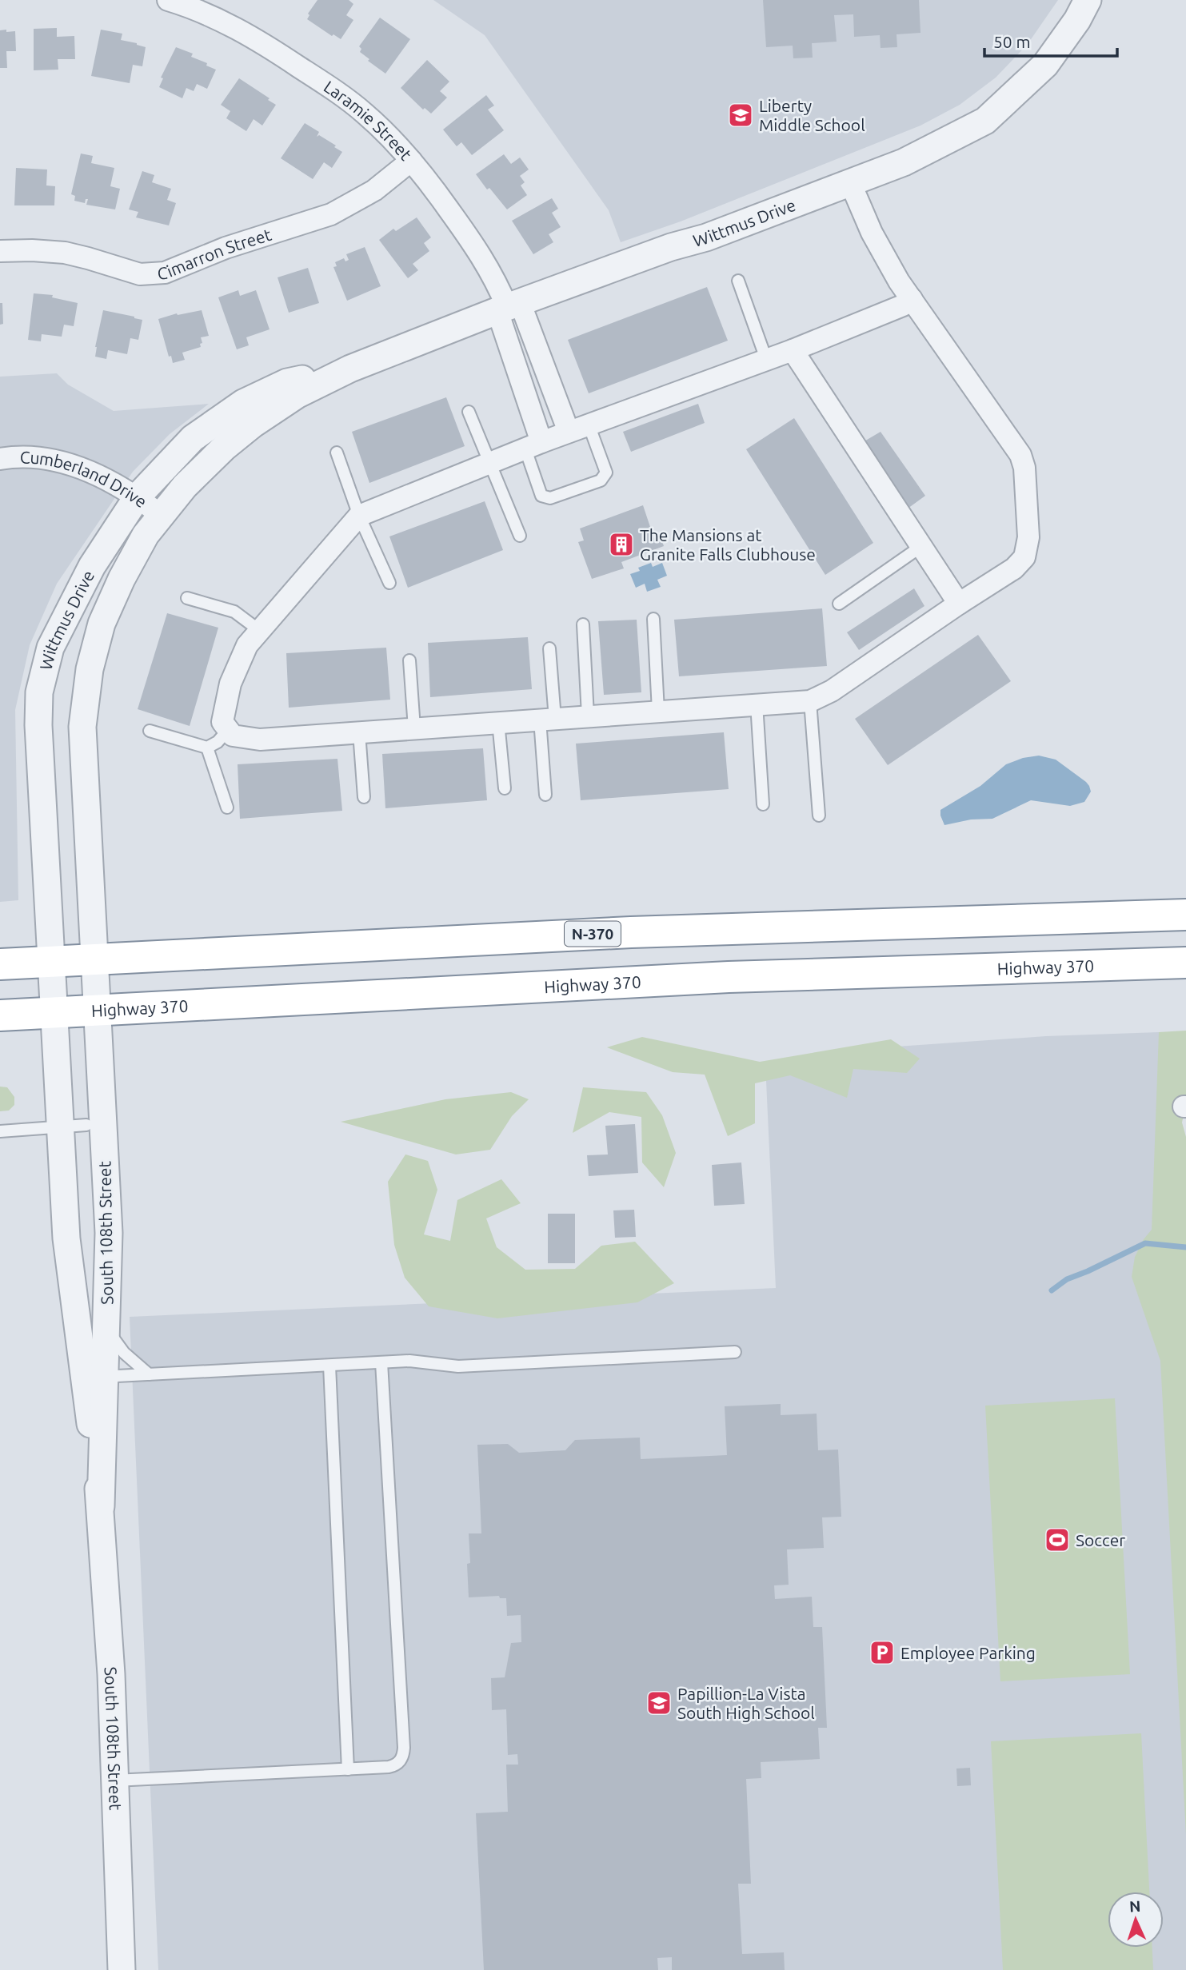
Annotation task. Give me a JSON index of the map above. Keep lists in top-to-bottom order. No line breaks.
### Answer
{"streets":{"highway":["N-370","Highway 370"],"street":["Laramie Street","Wittmus Drive","Cimarron Street","Cumberland Drive","South 108th Street"]},"crossings":[["Laramie Street","Wittmus Drive"],["Laramie Street","Cimarron Street"],["Wittmus Drive","Cumberland Drive"],["Wittmus Drive","N-370"],["Wittmus Drive","Highway 370"],["Wittmus Drive","South 108th Street"],["N-370","South 108th Street"],["Highway 370","South 108th Street"]],"places":{"school or university":["Liberty Middle School","Papillion-La Vista South High School"],"building":["The Mansions at Granite Falls Clubhouse"],"sports":["Soccer"],"parking":["Employee Parking"]},"scale_bar":"50 m","north":"top"}
